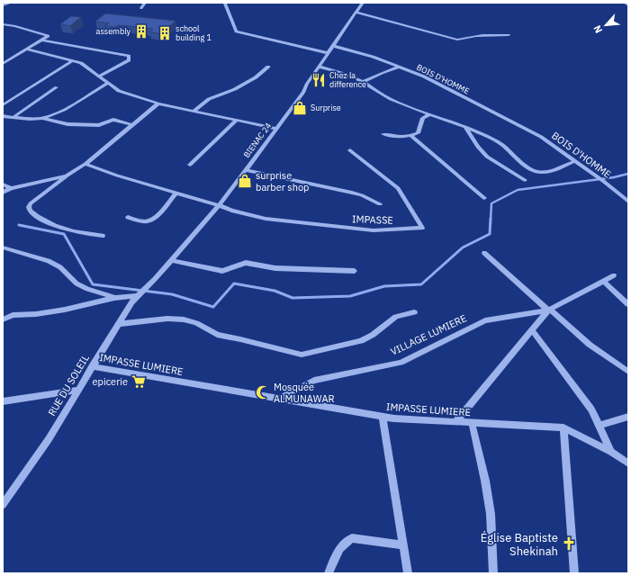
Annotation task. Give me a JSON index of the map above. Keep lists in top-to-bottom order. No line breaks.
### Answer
{"streets":{"street":["BOIS D'HOMME","BIENAC 24","IMPASSE","VILLAGE LUMIERE","IMPASSE LUMIERE","RUE DU SOLEIL"]},"crossings":[["BOIS D'HOMME","BIENAC 24"],["BIENAC 24","IMPASSE"],["BIENAC 24","RUE DU SOLEIL"],["VILLAGE LUMIERE","IMPASSE LUMIERE"],["IMPASSE LUMIERE","RUE DU SOLEIL"]],"places":{"building":["assembly","school building 1"],"restaurant":["Chez la difference"],"shop":["Surprise","surprise barber shop"],"supermarket":["epicerie"],"mosque":["Mosquée ALMUNAWAR"],"church":["Église Baptiste Shekinah"]},"north":"bottom left"}
